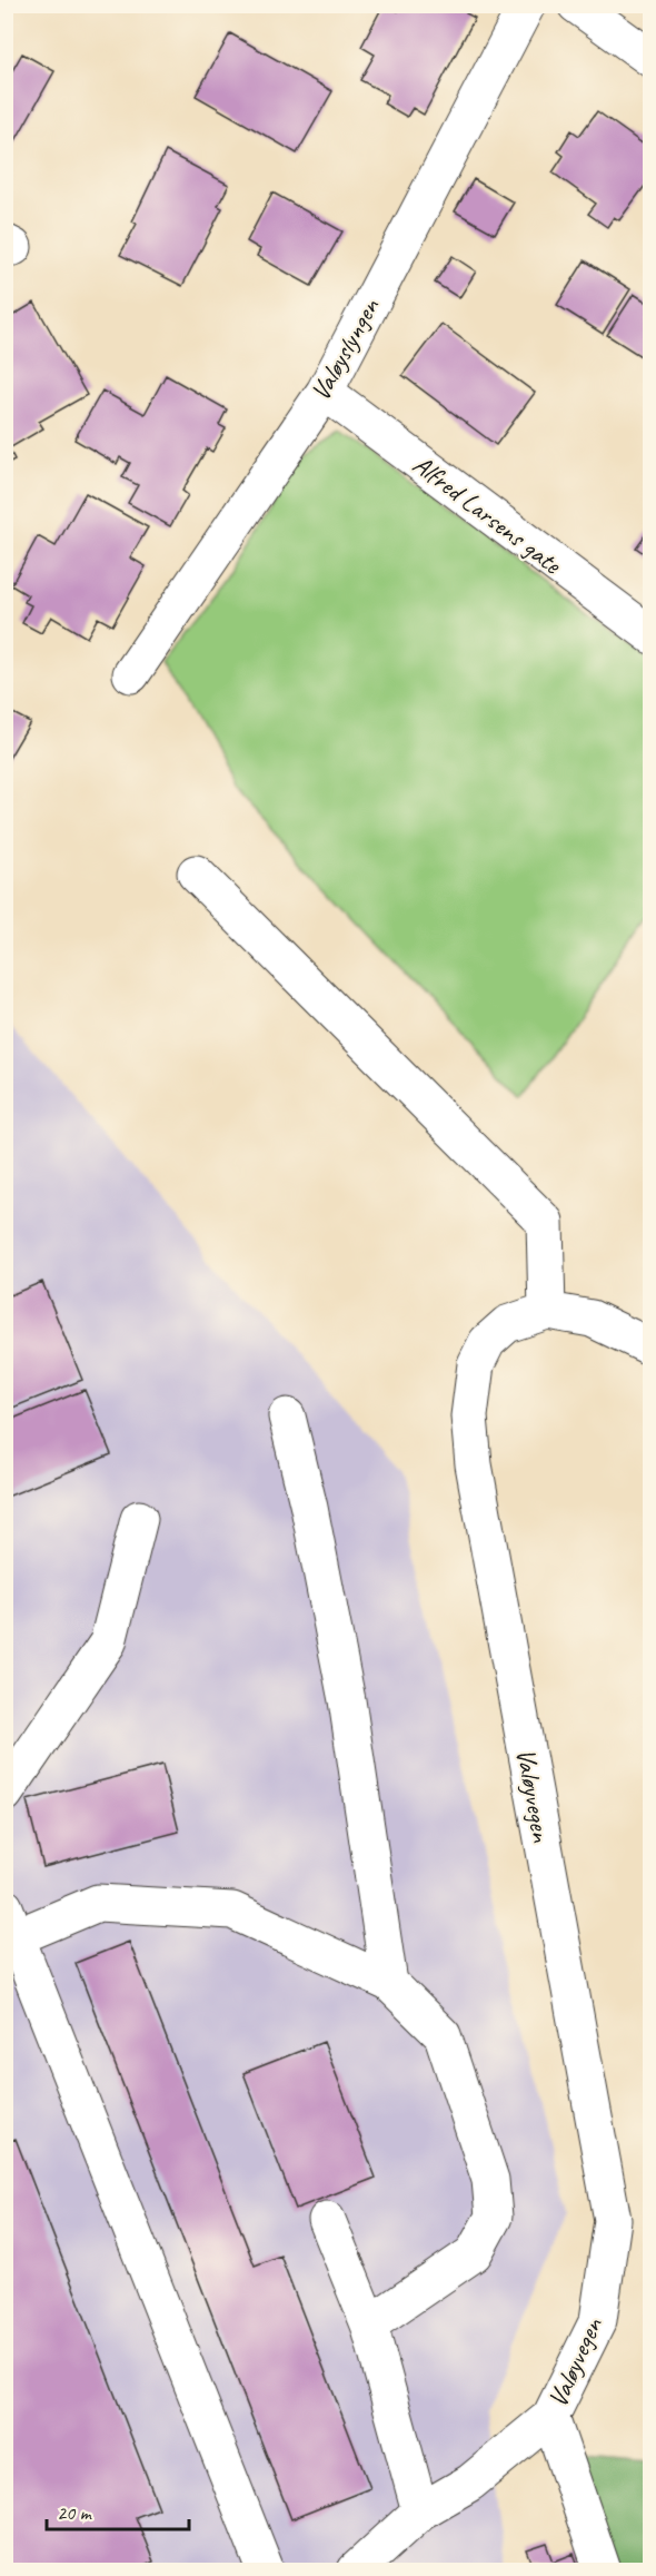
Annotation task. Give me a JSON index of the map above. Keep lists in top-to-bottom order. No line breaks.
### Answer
{"streets":{"street":["Valøyslyngen","Alfred Larsens gate","Valøyvegen"]},"crossings":[["Valøyslyngen","Alfred Larsens gate"]],"scale_bar":"20 m"}
